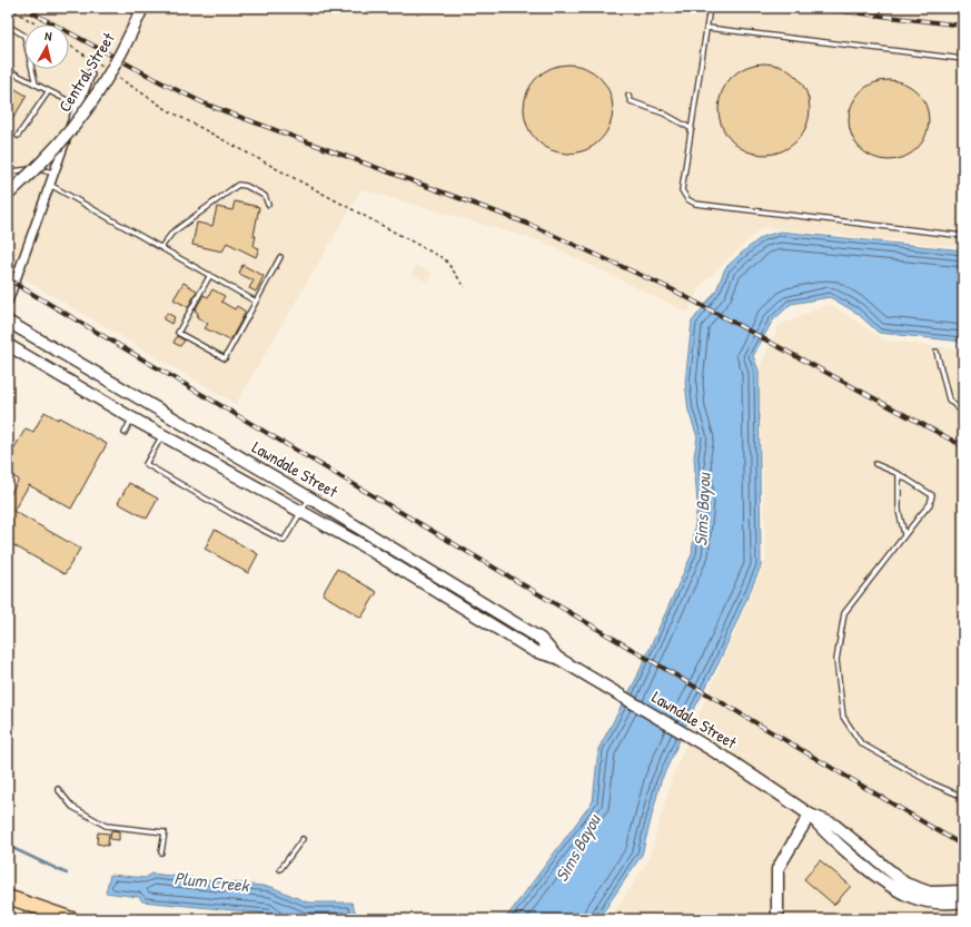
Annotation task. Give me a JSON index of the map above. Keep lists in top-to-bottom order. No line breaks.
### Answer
{"streets":{"main road":["Central Street","Lawndale Street"]},"water":["Sims Bayou","Plum Creek"],"north":"top"}
